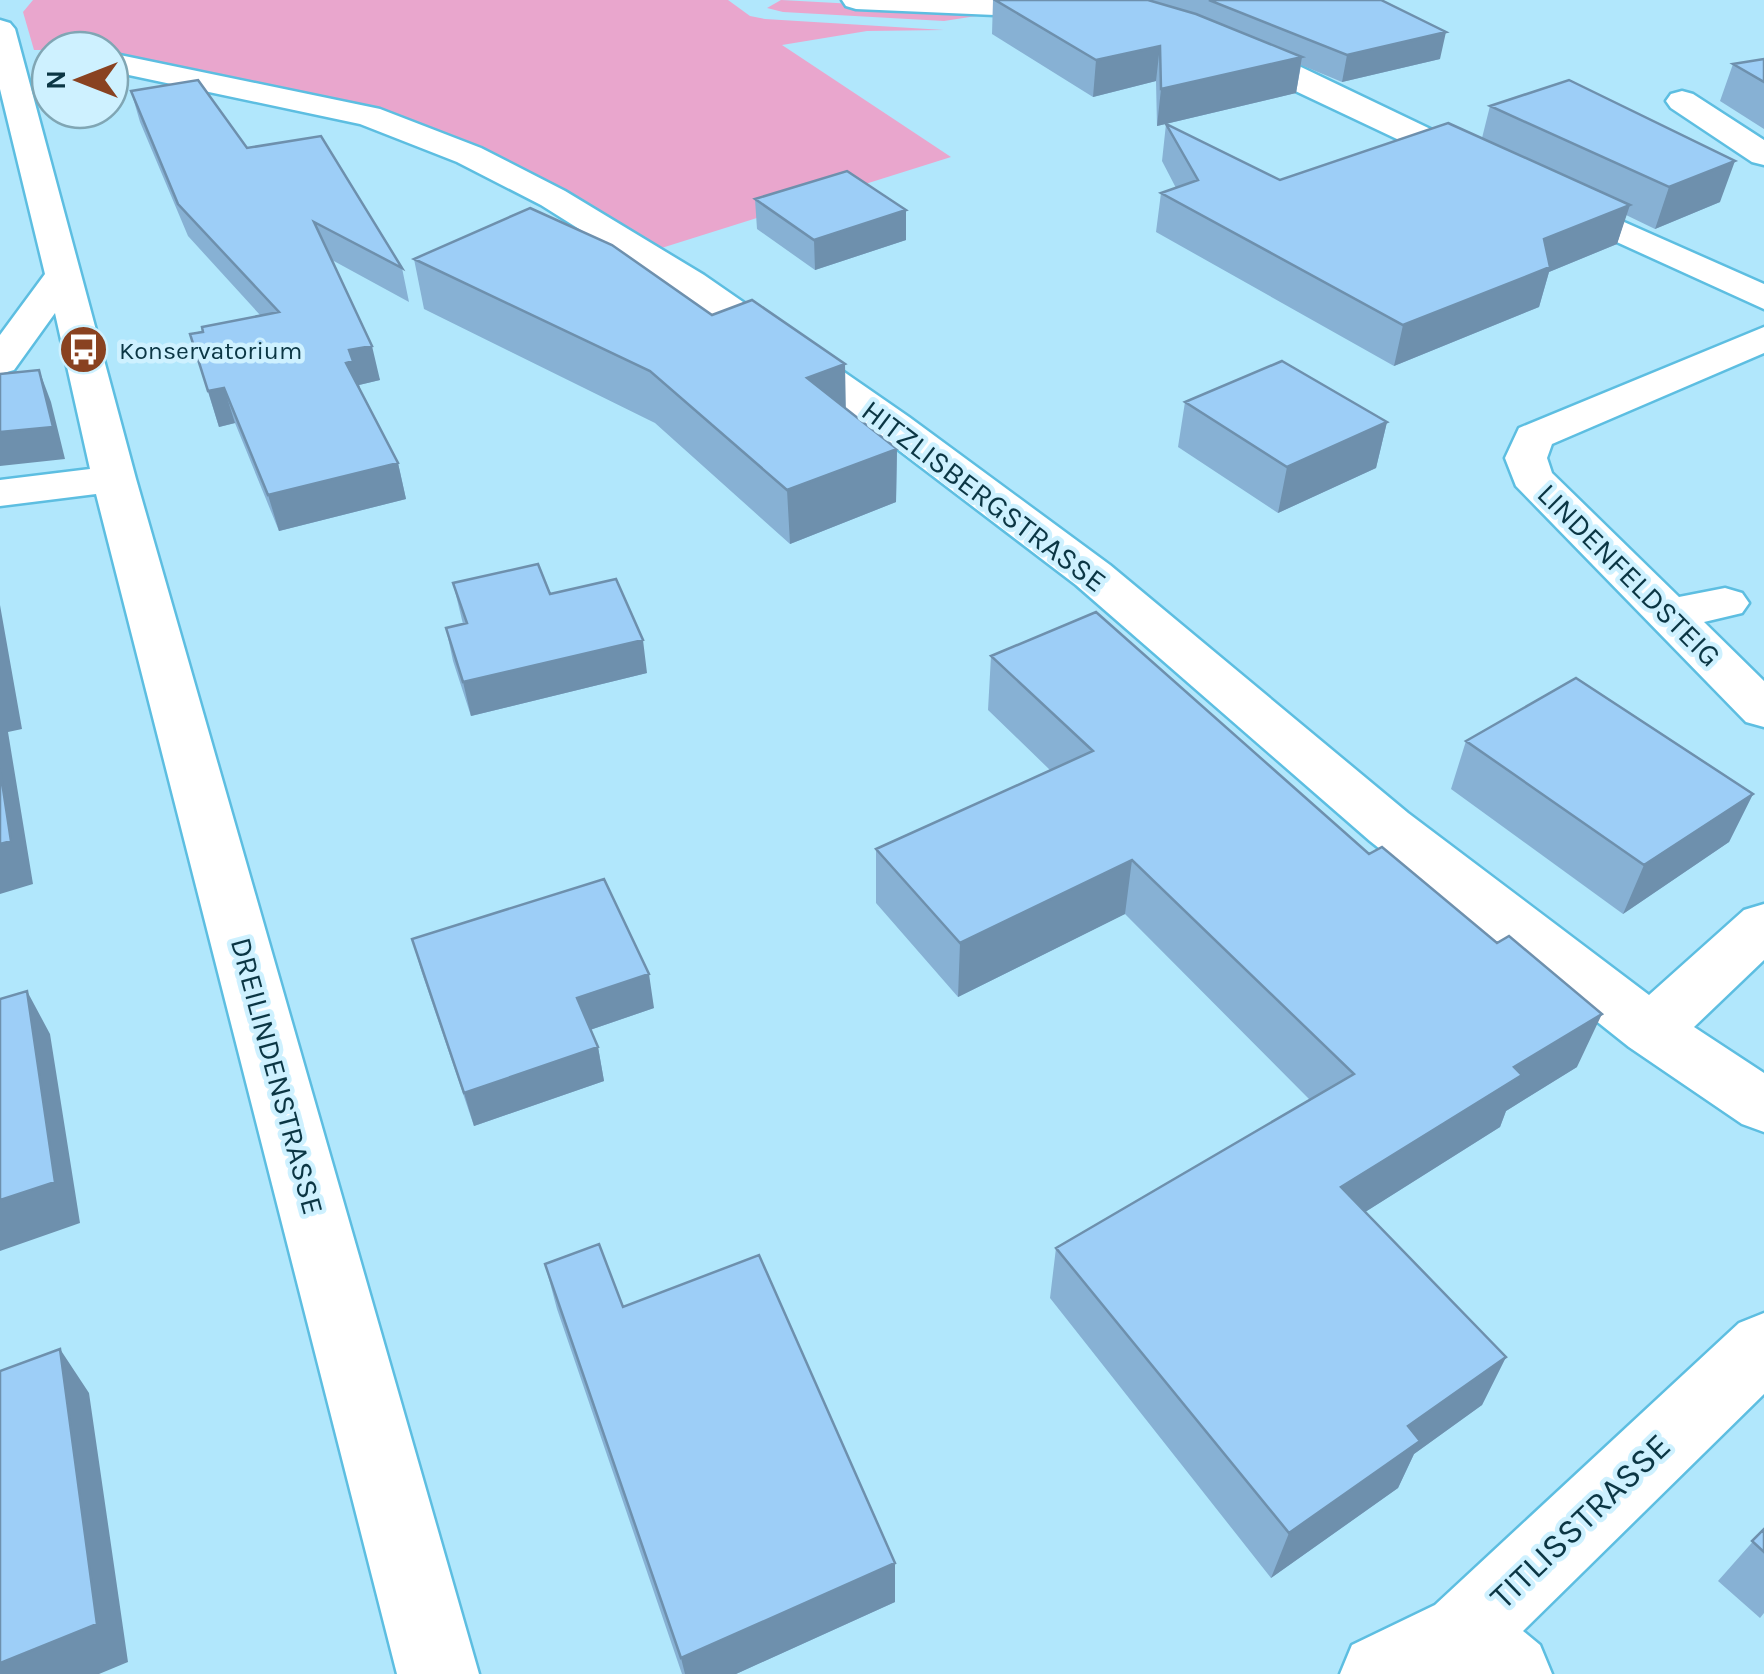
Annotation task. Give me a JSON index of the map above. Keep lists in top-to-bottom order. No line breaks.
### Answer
{"streets":{"street":["HITZLISBERGSTRASSE","LINDENFELDSTEIG","DREILINDENSTRASSE","TITLISSTRASSE"]},"places":{"bus stop":["Konservatorium"]},"north":"left"}
